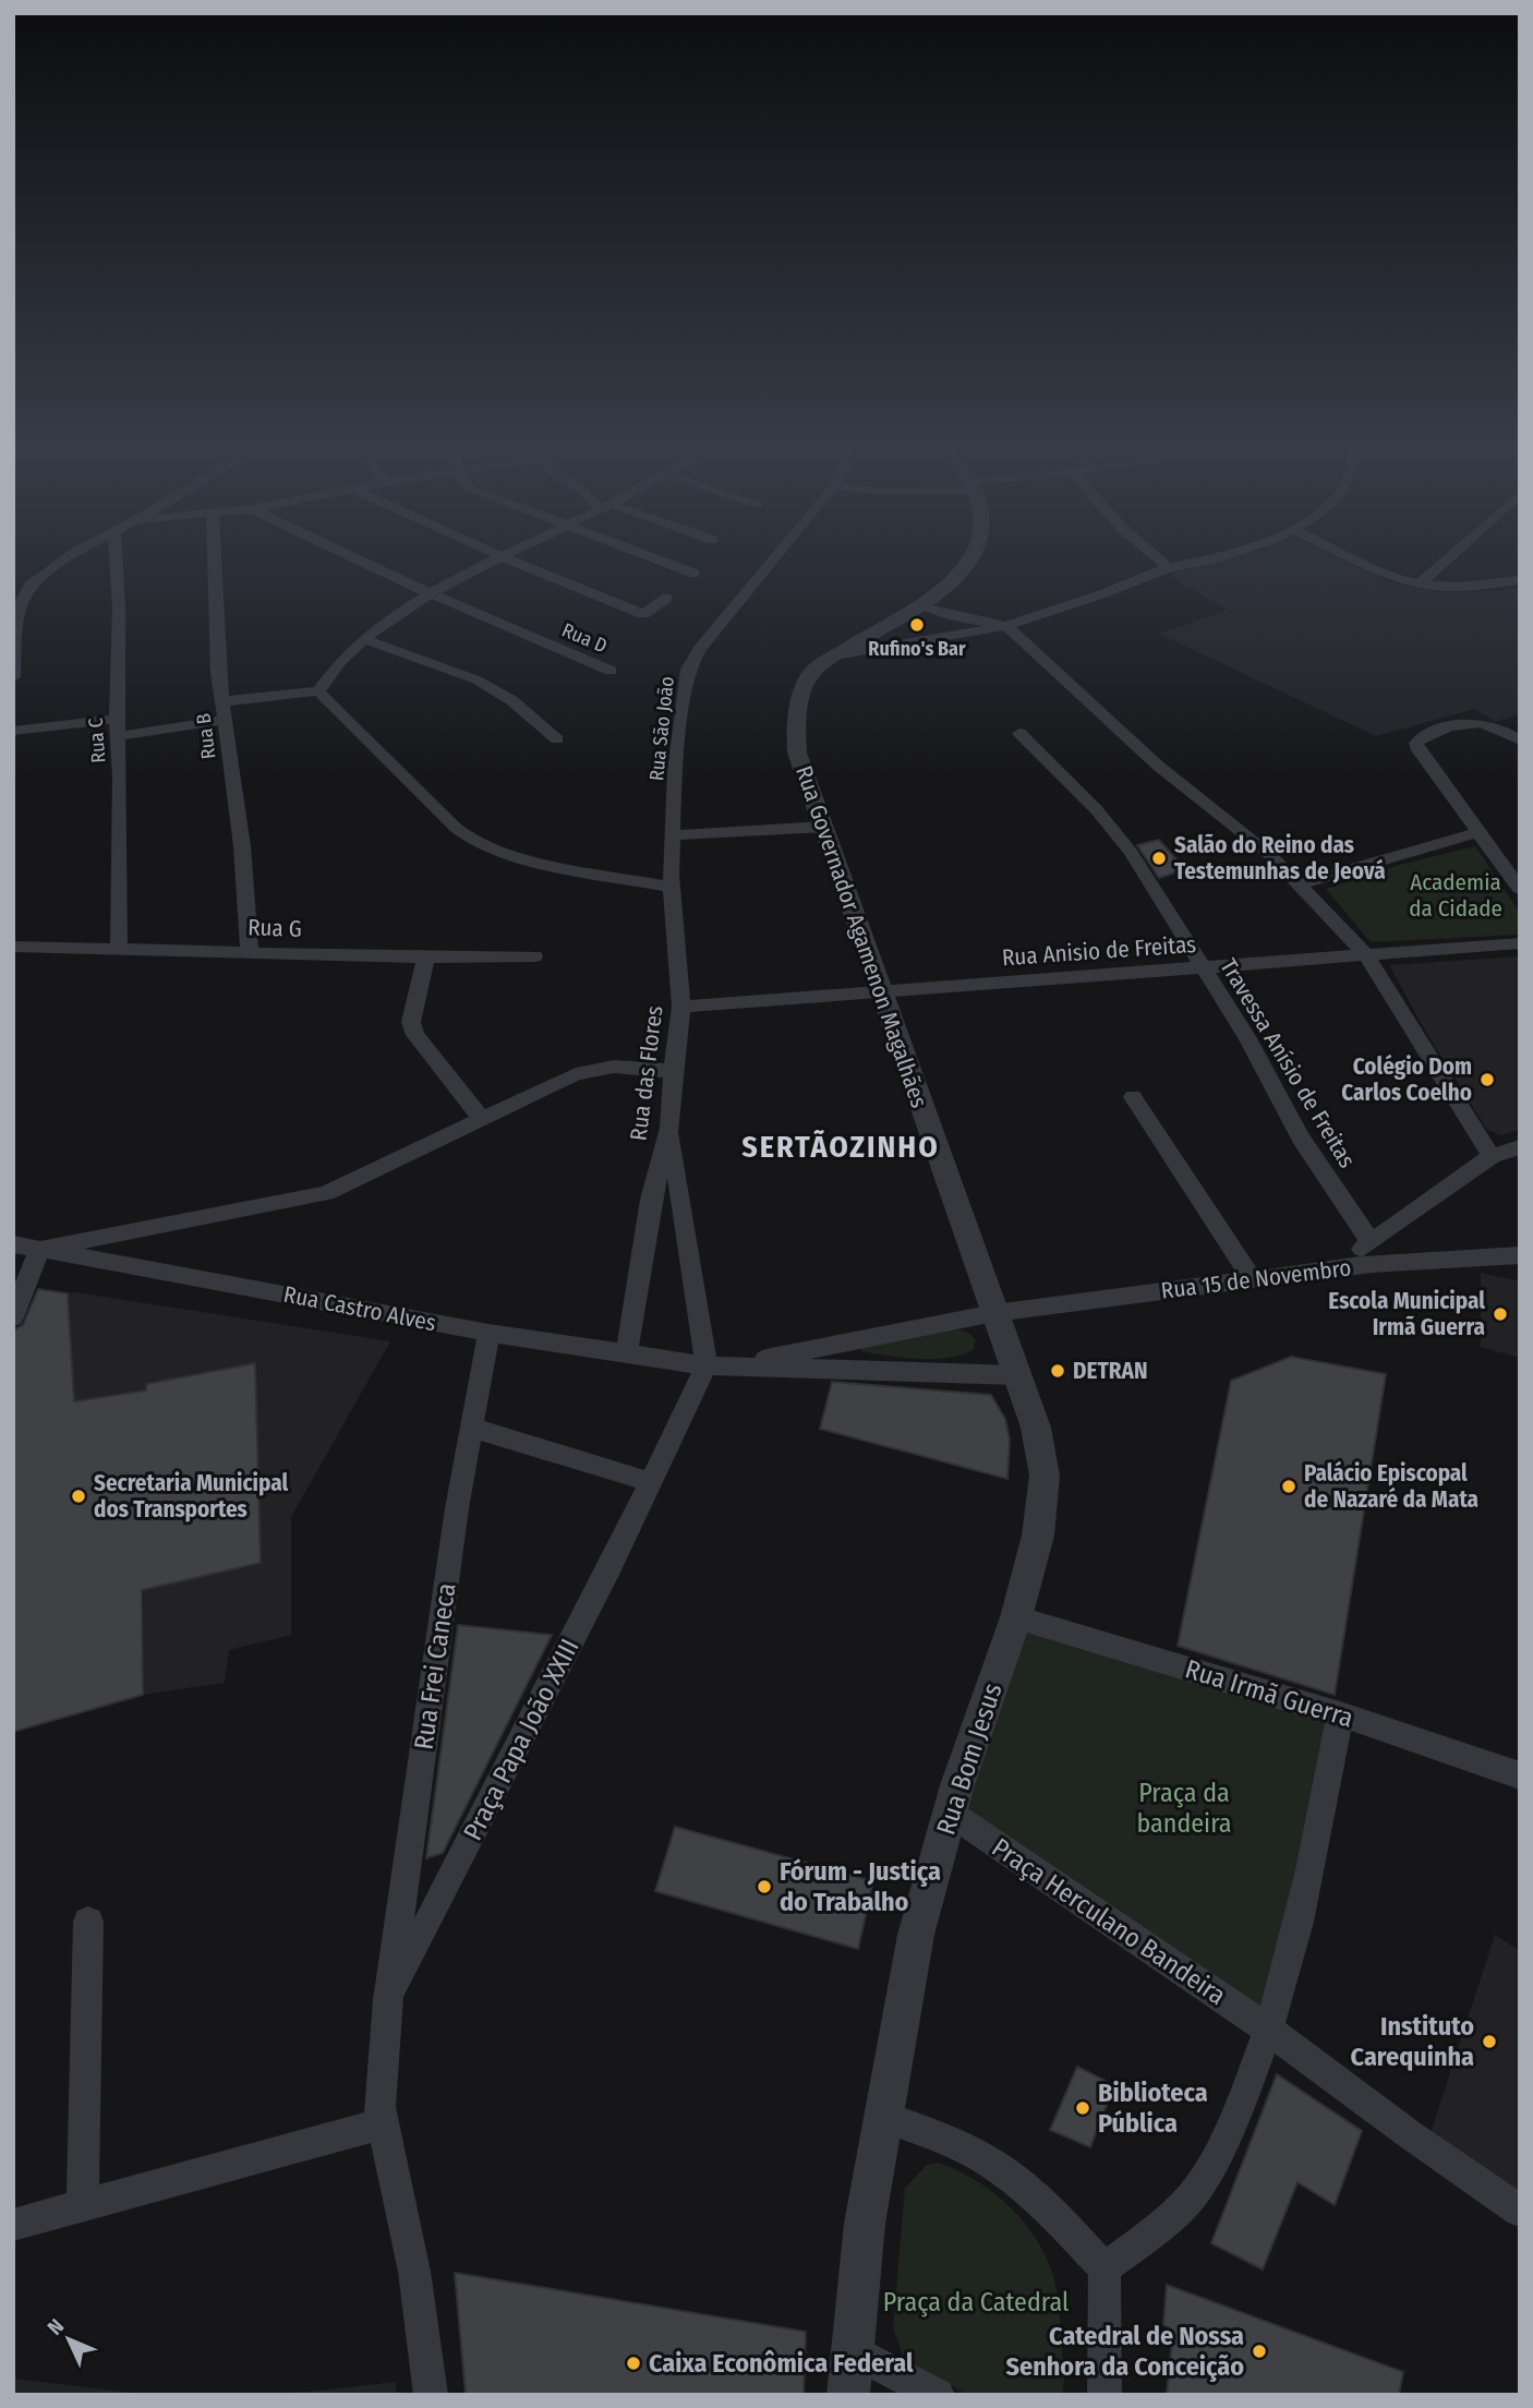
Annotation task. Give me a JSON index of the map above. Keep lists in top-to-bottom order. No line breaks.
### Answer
{"streets":{"street":["Rua D","Rua São João","Rua B","Rua C","Rua G","Rua Governador Agamenon Magalhães","Rua Anisio de Freitas","Travessa Anísio de Freitas","Rua das Flores","Rua 15 de Novembro","Rua Castro Alves","Rua Frei Caneca","Rua Irmã Guerra","Praça Papa João XXIII","Rua Bom Jesus","Praça Herculano Bandeira"]},"crossings":[["Rua São João","Rua das Flores"],["Rua B","Rua G"],["Rua C","Rua G"],["Rua Governador Agamenon Magalhães","Rua Anisio de Freitas"],["Rua Governador Agamenon Magalhães","Rua 15 de Novembro"],["Rua Governador Agamenon Magalhães","Rua Bom Jesus"],["Rua Anisio de Freitas","Travessa Anísio de Freitas"],["Rua Anisio de Freitas","Rua das Flores"],["Rua das Flores","Rua Castro Alves"],["Rua 15 de Novembro","Rua Castro Alves"],["Rua 15 de Novembro","Praça Papa João XXIII"],["Rua 15 de Novembro","Rua Bom Jesus"],["Rua Castro Alves","Rua Frei Caneca"],["Rua Castro Alves","Praça Papa João XXIII"],["Rua Frei Caneca","Praça Papa João XXIII"],["Rua Irmã Guerra","Rua Bom Jesus"],["Rua Bom Jesus","Praça Herculano Bandeira"]],"districts":["SERTÃOZINHO"],"parks":["Academia da Cidade","Praça da bandeira","Praça da Catedral"],"places":["Rufino's Bar","Salão do Reino das Testemunhas de Jeová","Colégio Dom Carlos Coelho","Escola Municipal Irmã Guerra","DETRAN","Palácio Episcopal de Nazaré da Mata","Secretaria Municipal dos Transportes","Fórum - Justiça do Trabalho","Instituto Carequinha","Biblioteca Pública","Catedral de Nossa Senhora da Conceição","Caixa Econômica Federal"],"north":"top left"}
